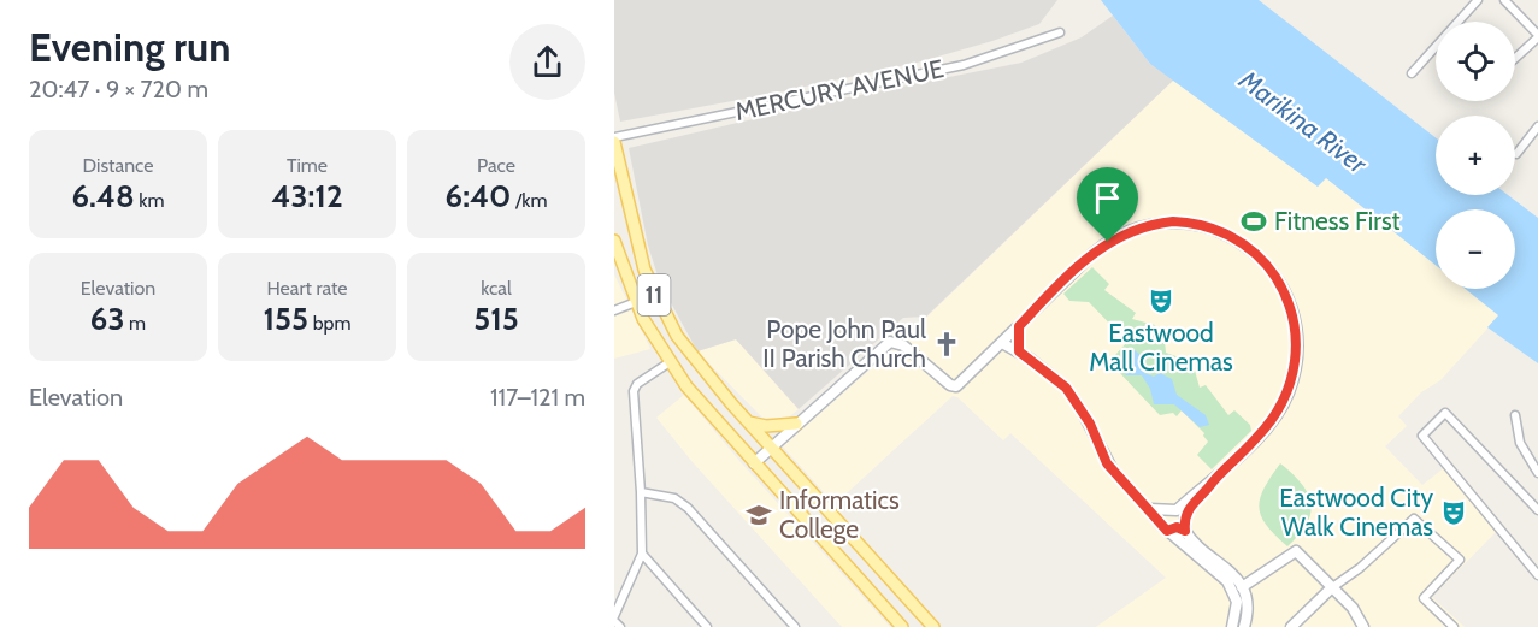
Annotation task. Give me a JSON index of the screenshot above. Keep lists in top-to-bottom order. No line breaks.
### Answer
{"streets":{"main road":["11"],"street":["MERCURY AVENUE"]},"crossings":[["MERCURY AVENUE","11"]],"water":["Marikina River"],"places":{"sports":["Fitness First"],"theatre":["Eastwood Mall Cinemas","Eastwood City Walk Cinemas"],"church":["Pope John Paul II Parish Church"],"school or university":["Informatics College"]},"page":{"heading":["Evening run","20:47 · 9 × 720 m"],"map_buttons":["+","−"],"stats":[["Distance","6.48 km"],["Time","43:12"],["Pace","6:40 /km"],["Elevation","63 m"],["Heart rate","155 bpm"],["kcal","515"]],"chart":["Elevation","117–121 m"]}}
